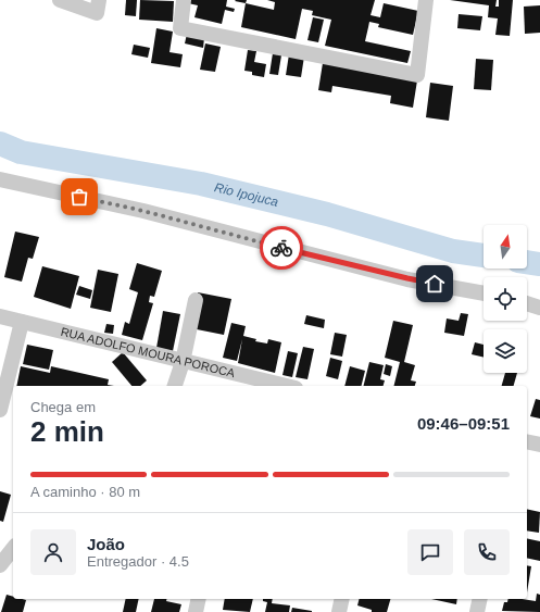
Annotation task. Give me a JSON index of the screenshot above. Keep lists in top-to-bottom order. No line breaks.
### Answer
{"streets":{"street":["RUA ADOLFO MOURA POROCA"]},"water":["Rio Ipojuca"],"north":"top","page":{"heading":["2 min","Chega em","09:46–09:51"],"panel":["João","Entregador · 4.5"],"bar":"A caminho · 80 m"}}
